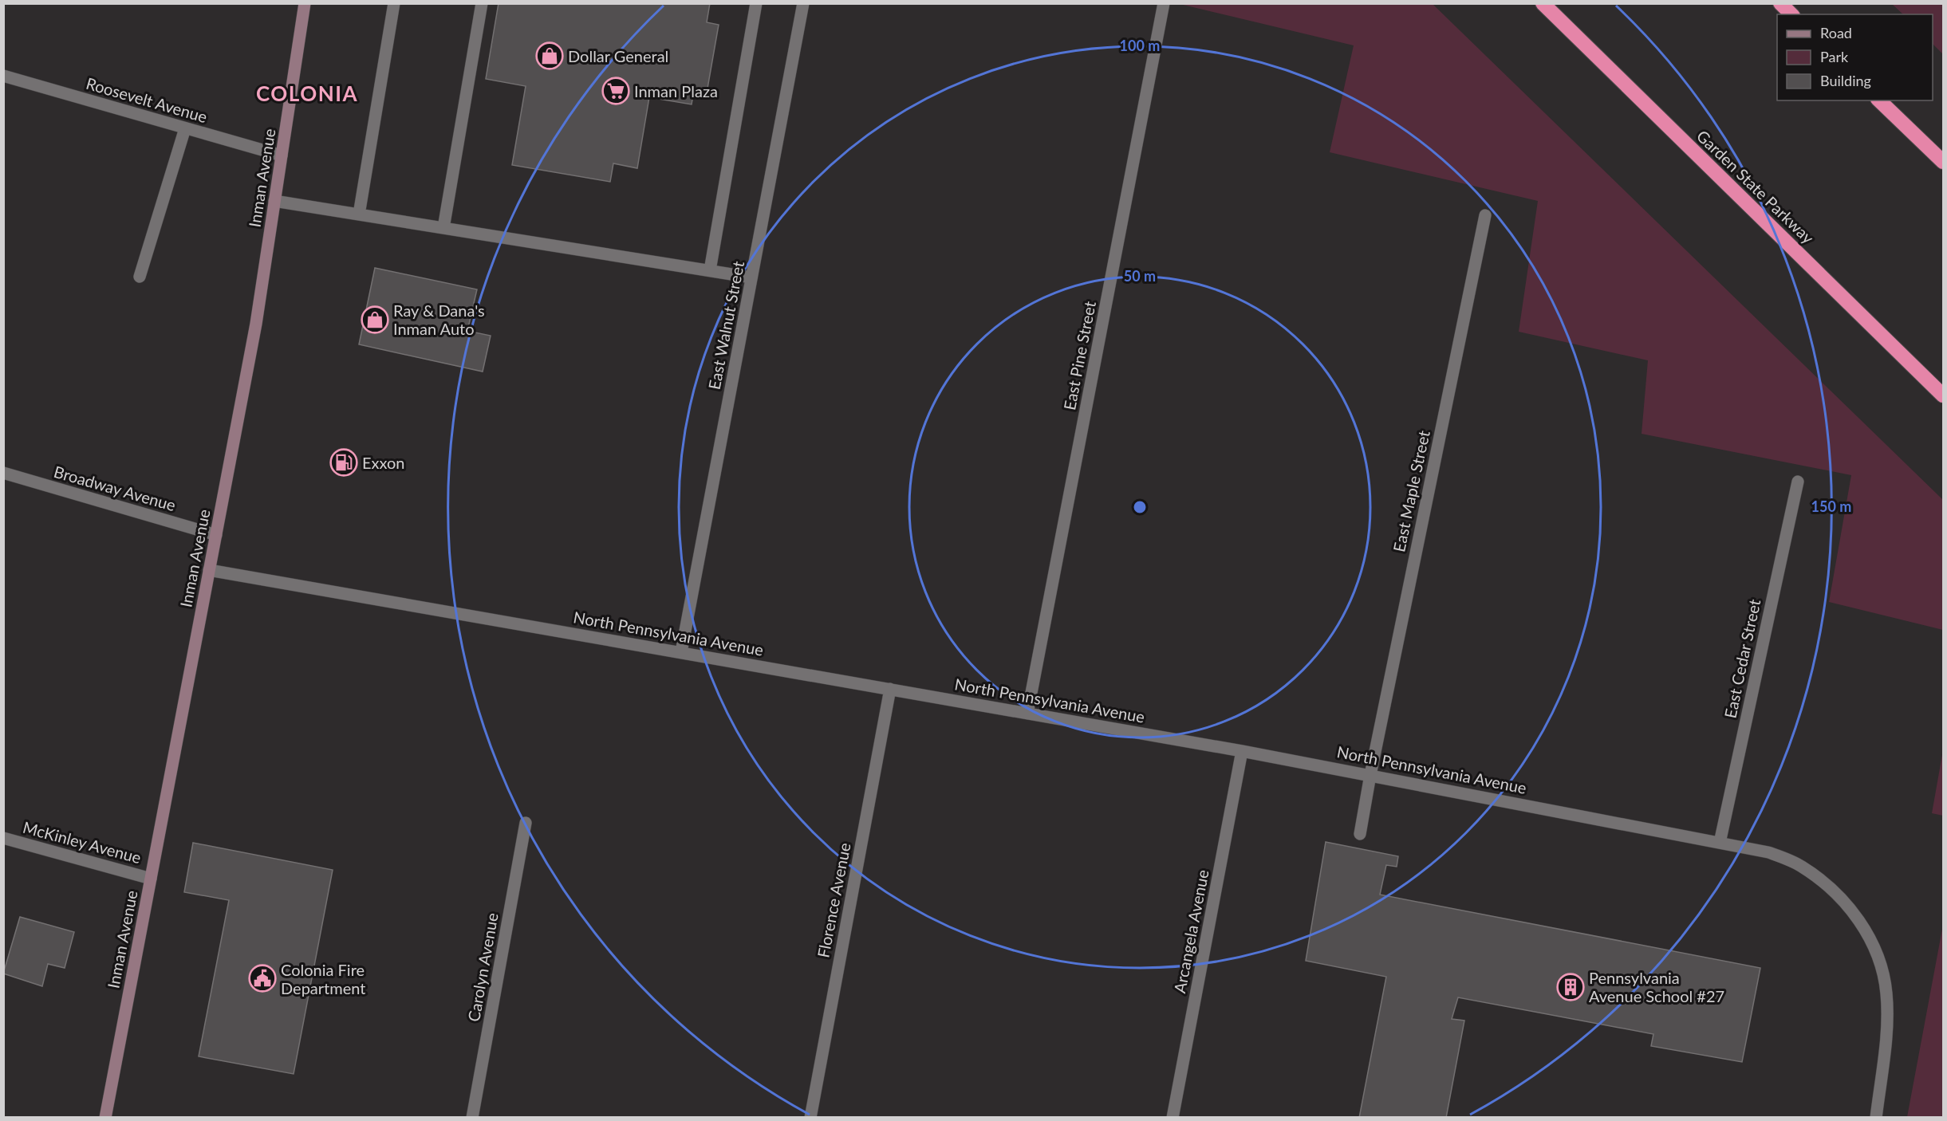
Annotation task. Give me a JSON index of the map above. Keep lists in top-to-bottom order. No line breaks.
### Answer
{"streets":{"highway":["Garden State Parkway"],"main road":["Inman Avenue"],"street":["Roosevelt Avenue","East Walnut Street","East Pine Street","Broadway Avenue","East Maple Street","North Pennsylvania Avenue","East Cedar Street","McKinley Avenue","Florence Avenue","Arcangela Avenue","Carolyn Avenue"]},"crossings":[["Roosevelt Avenue","Inman Avenue"],["Inman Avenue","Broadway Avenue"],["Inman Avenue","North Pennsylvania Avenue"],["Inman Avenue","McKinley Avenue"],["East Walnut Street","North Pennsylvania Avenue"],["East Pine Street","North Pennsylvania Avenue"],["East Maple Street","North Pennsylvania Avenue"],["North Pennsylvania Avenue","East Cedar Street"],["North Pennsylvania Avenue","Florence Avenue"],["North Pennsylvania Avenue","Arcangela Avenue"]],"districts":["COLONIA"],"places":{"shop":["Dollar General","Ray & Dana's Inman Auto"],"supermarket":["Inman Plaza"],"fuel station":["Exxon"],"public building":["Colonia Fire Department"],"building":["Pennsylvania Avenue School #27"]},"legend":["Road","Park","Building"],"rings":["100 m","50 m","150 m"]}
